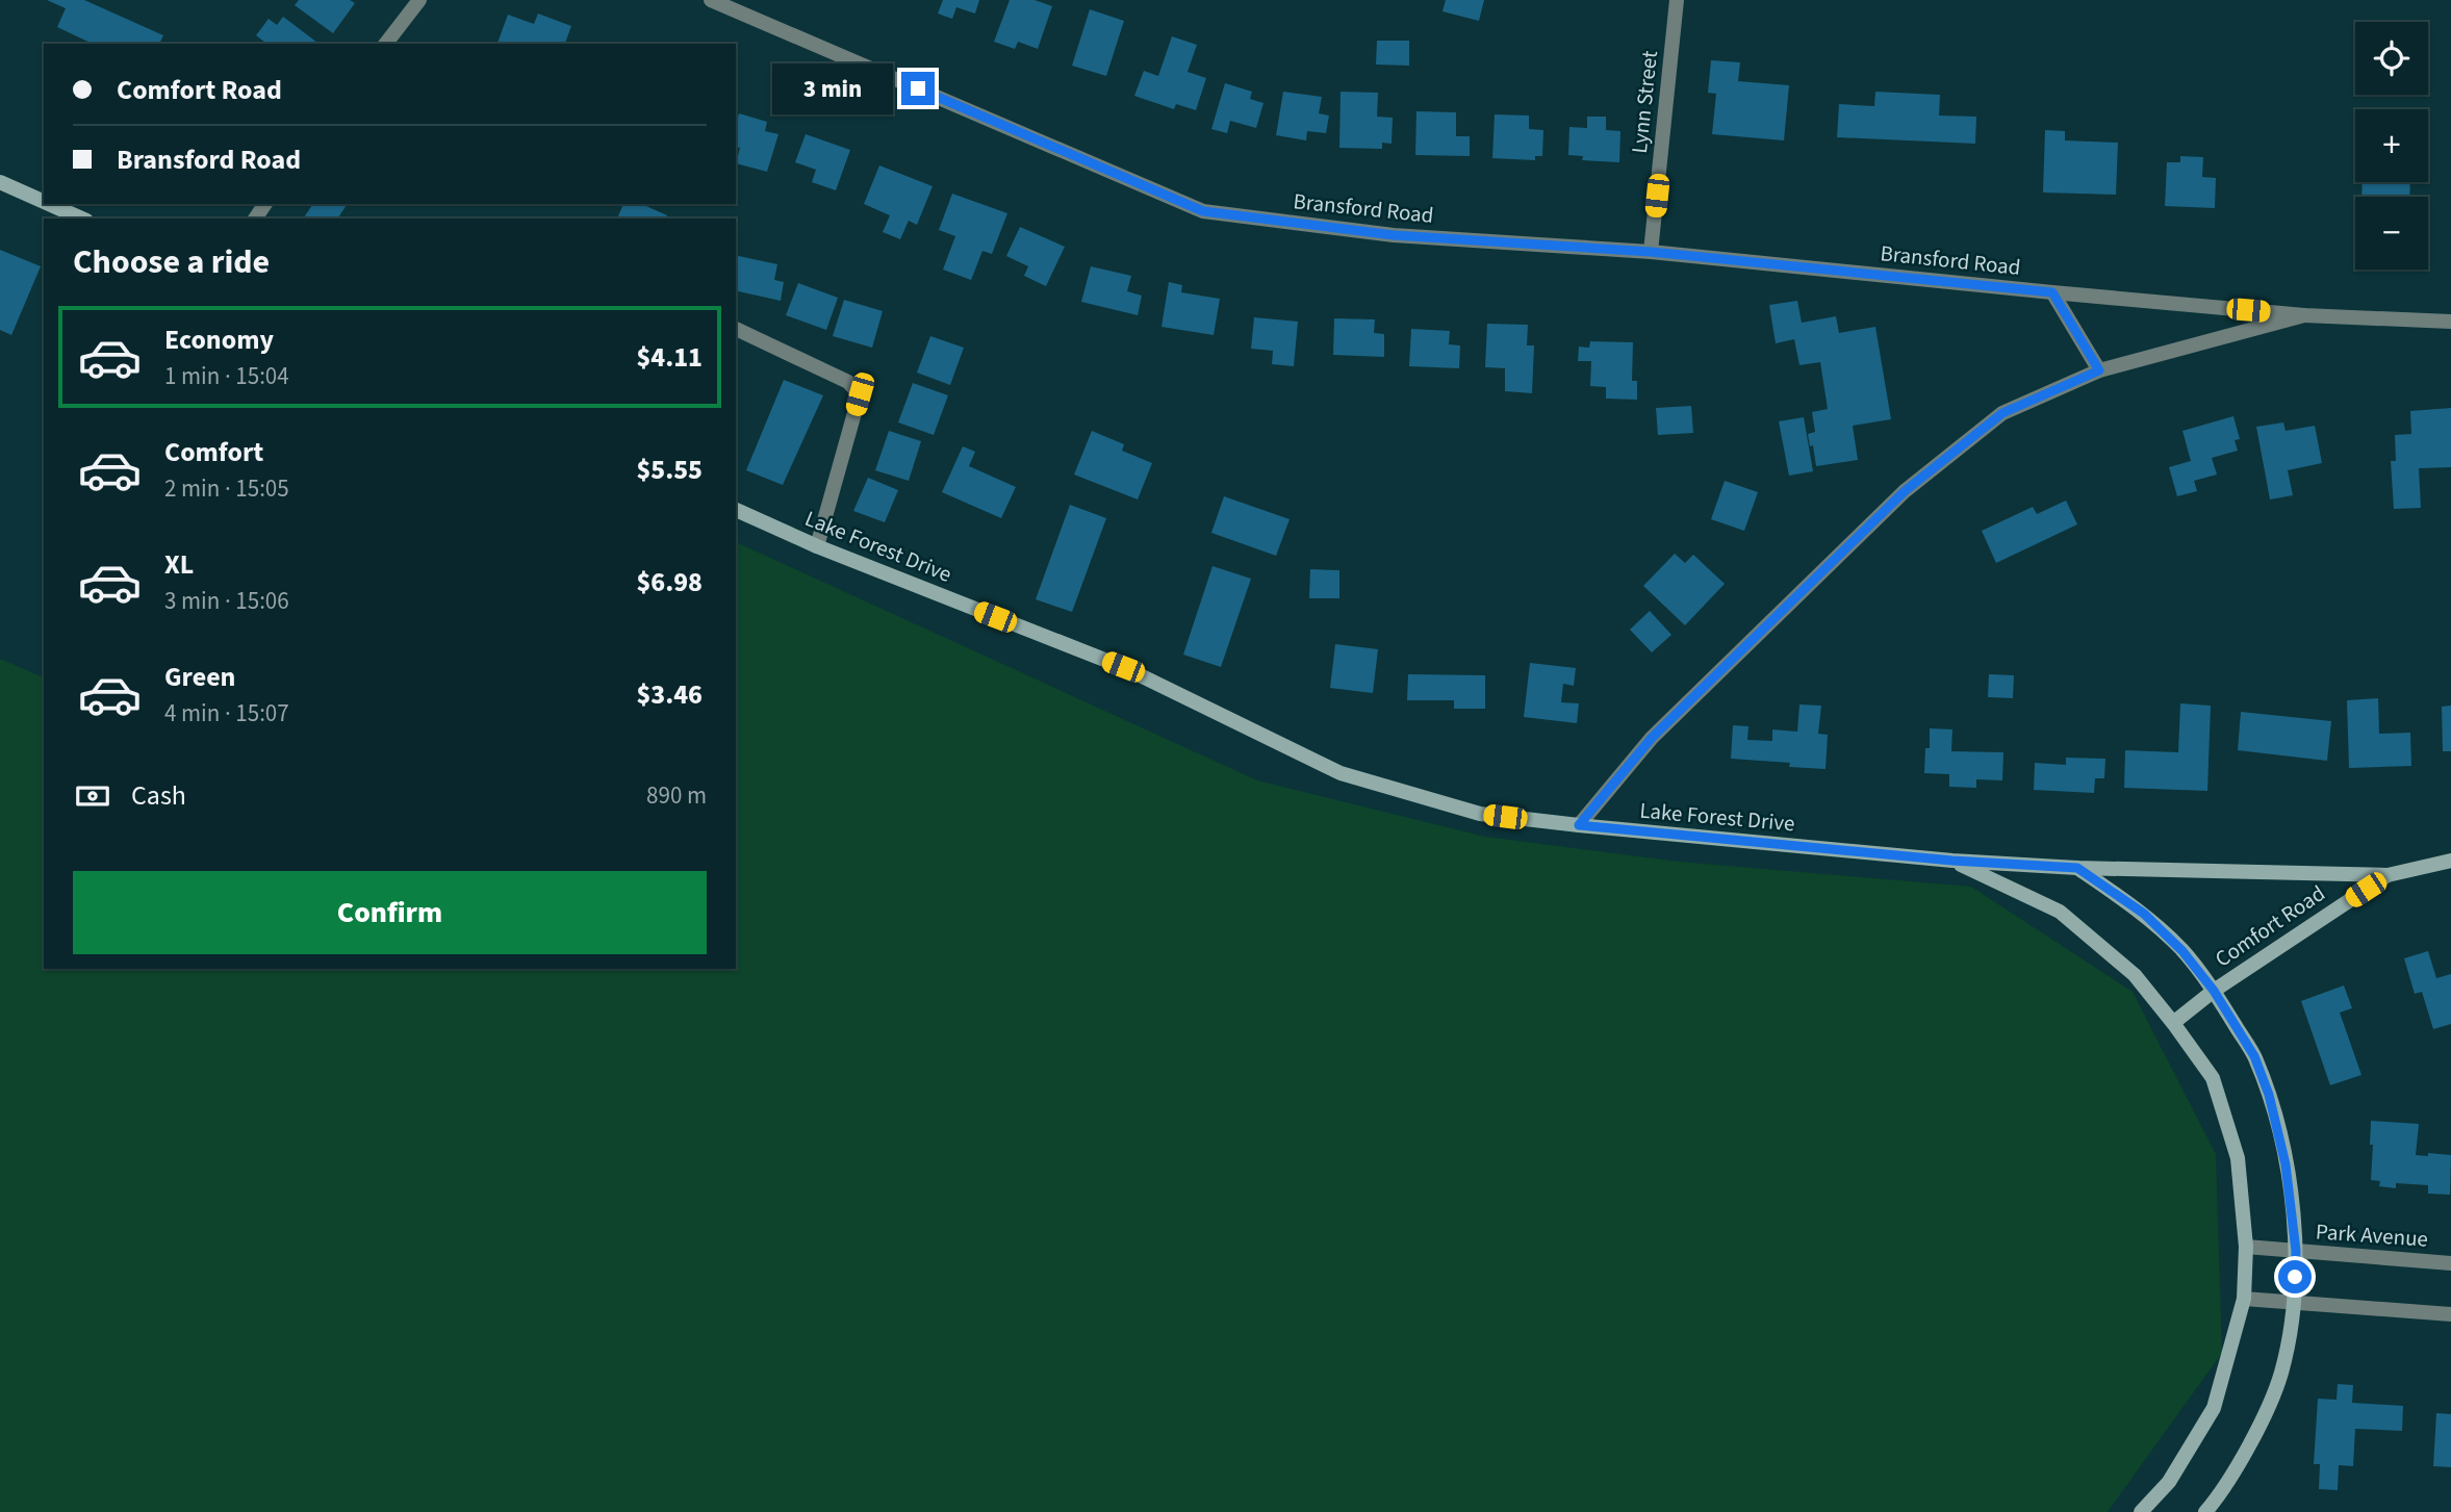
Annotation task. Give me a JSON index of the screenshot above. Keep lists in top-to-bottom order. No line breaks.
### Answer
{"streets":{"street":["Lynn Street","Bransford Road","Lake Forest Drive","Comfort Road","Park Avenue"]},"crossings":[["Lynn Street","Bransford Road"],["Lake Forest Drive","Comfort Road"],["Comfort Road","Park Avenue"]],"page":{"map_buttons":["+","−"],"banner":["Comfort Road","Bransford Road"],"bubble":"3 min","heading":"Choose a ride","list":[{"name":"Economy","note":"1 min · 15:04","value":"$4.11"},{"name":"Comfort","note":"2 min · 15:05","value":"$5.55"},{"name":"XL","note":"3 min · 15:06","value":"$6.98"},{"name":"Green","note":"4 min · 15:07","value":"$3.46"}],"pay":["Cash","890 m"],"buttons":"Confirm"}}
